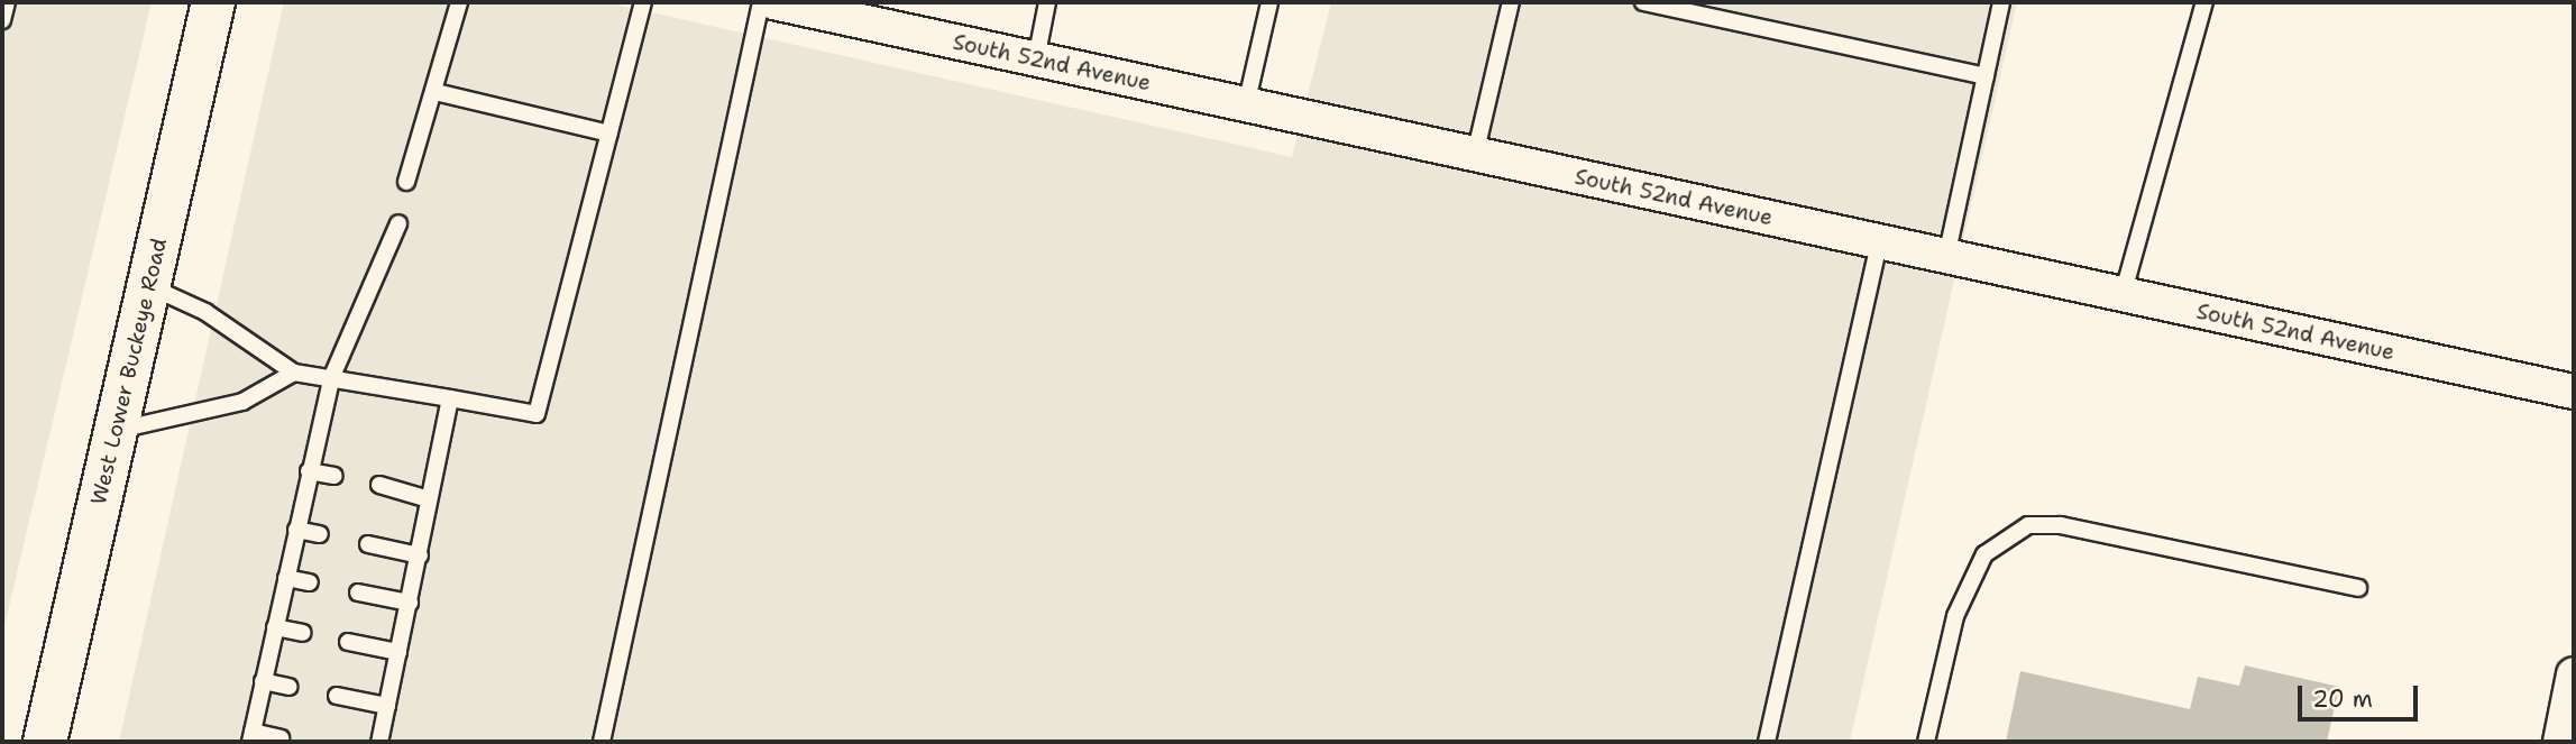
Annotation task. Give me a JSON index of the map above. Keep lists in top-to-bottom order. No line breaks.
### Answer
{"streets":{"main road":["West Lower Buckeye Road"],"street":["South 52nd Avenue"]},"scale_bar":"20 m"}
